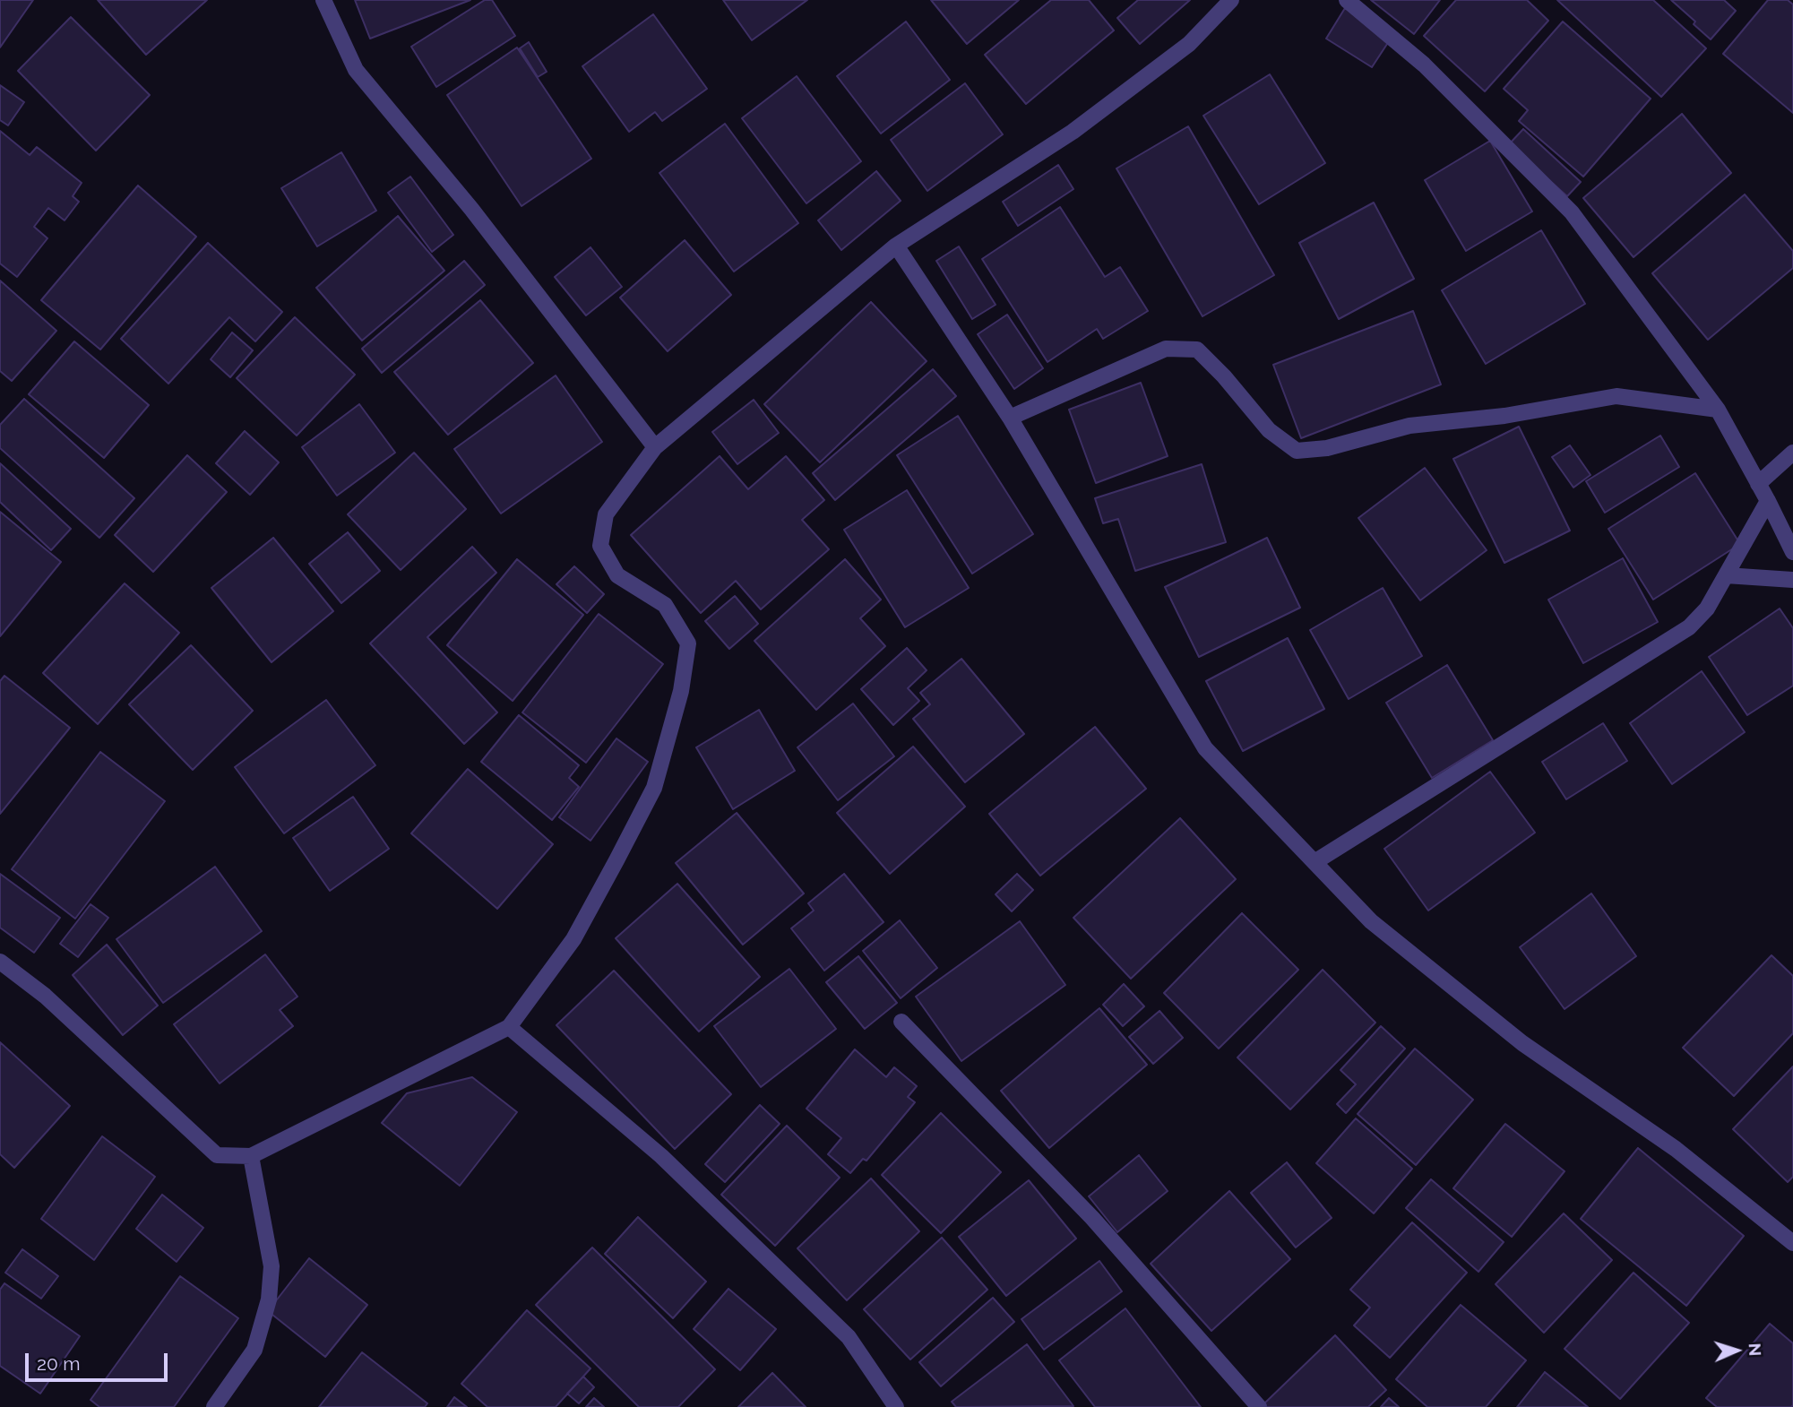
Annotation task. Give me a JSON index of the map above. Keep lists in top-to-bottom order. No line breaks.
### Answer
{"scale_bar":"20 m","north":"right"}
